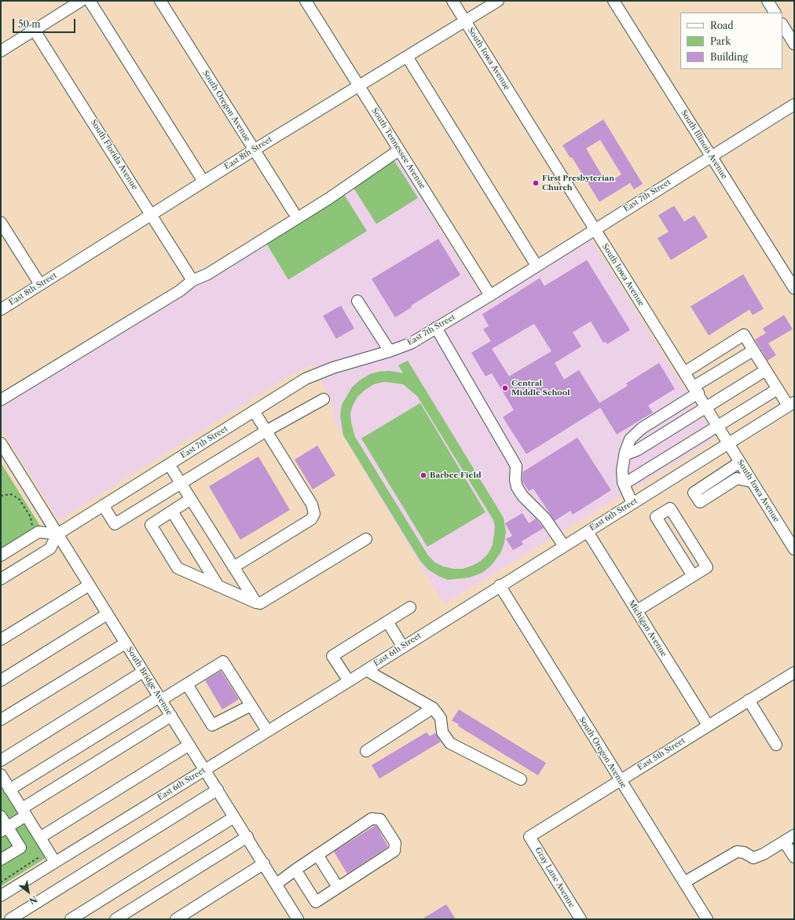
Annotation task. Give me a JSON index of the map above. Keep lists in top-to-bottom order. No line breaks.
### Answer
{"streets":{"street":["South Iowa Avenue","South Oregon Avenue","South Illinois Avenue","South Tennessee Avenue","East 8th Street","South Florida Avenue","East 7th Street","East 6th Street","Michigan Avenue","South Bridge Avenue","East 5th Street","Gray Lane Avenue"]},"crossings":[["South Iowa Avenue","East 8th Street"],["South Iowa Avenue","East 7th Street"],["South Iowa Avenue","East 6th Street"],["South Oregon Avenue","East 8th Street"],["South Oregon Avenue","East 6th Street"],["South Oregon Avenue","East 5th Street"],["South Illinois Avenue","East 7th Street"],["South Tennessee Avenue","East 8th Street"],["South Tennessee Avenue","East 7th Street"],["East 8th Street","South Florida Avenue"],["East 7th Street","South Bridge Avenue"],["East 6th Street","Michigan Avenue"],["East 6th Street","South Bridge Avenue"],["Michigan Avenue","East 5th Street"],["East 5th Street","Gray Lane Avenue"]],"places":["First Presbyterian Church","Central Middle School","Barbee Field"],"legend":["Road","Park","Building"],"scale_bar":"50 m","north":"bottom right"}
